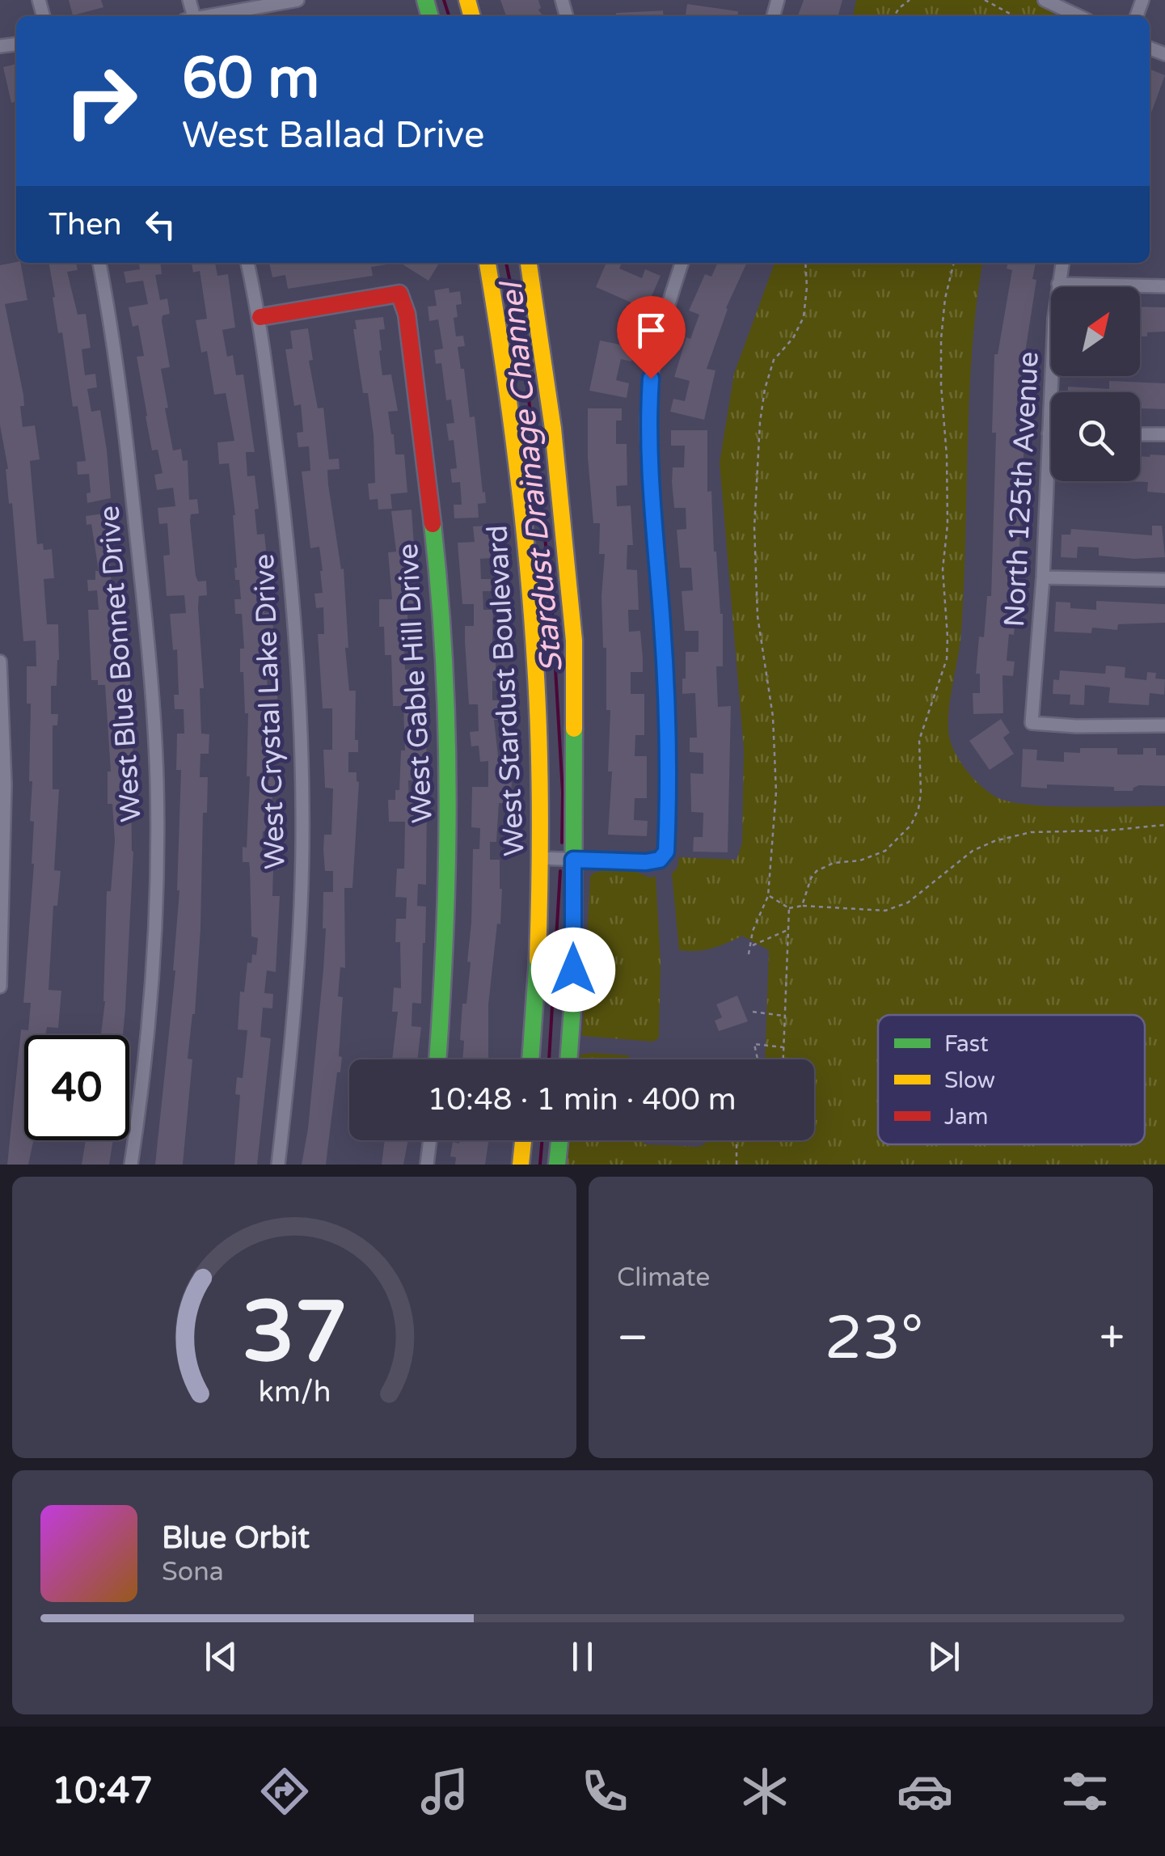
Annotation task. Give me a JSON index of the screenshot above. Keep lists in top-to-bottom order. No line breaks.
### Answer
{"streets":{"street":["North 125th Avenue","West Blue Bonnet Drive","West Gable Hill Drive","West Stardust Boulevard","West Crystal Lake Drive"]},"crossings":[["West Gable Hill Drive","West Crystal Lake Drive"]],"water":["Stardust Drainage Channel"],"legend":["Fast","Slow","Jam"],"north":"top right","page":{"turn":["60 m","West Ballad Drive"],"then":"Then","limit":"40","trip":"10:48 · 1 min · 400 m","tile":"Climate","heat":["−","23°","+"],"song":["Blue Orbit","Sona"],"tabs":"10:47","gauge":["37","km/h"]}}
